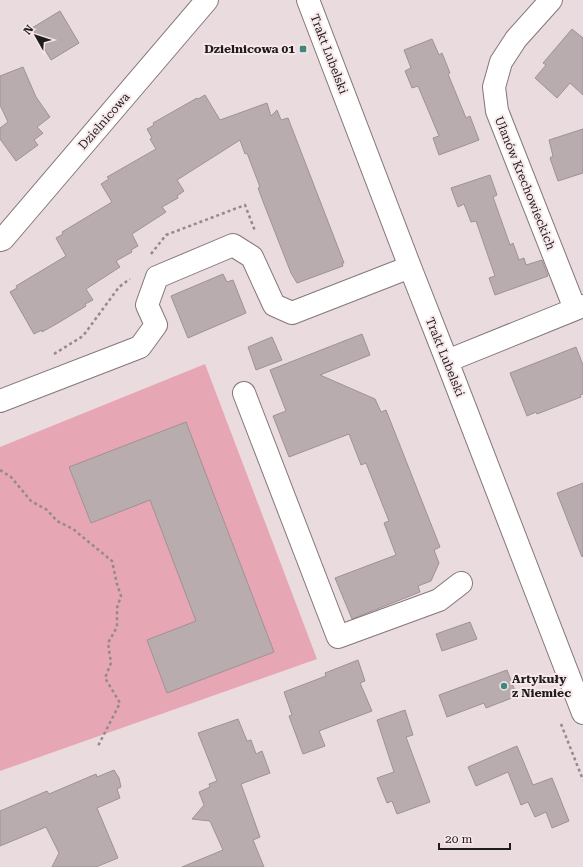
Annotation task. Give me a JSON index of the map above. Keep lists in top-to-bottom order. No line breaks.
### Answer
{"streets":{"street":["Trakt Lubelski","Dzielnicowa","Ułanów Krechowieckich"]},"places":{"transit":["Dzielnicowa 01"],"other":["Artykuły z Niemiec"]},"scale_bar":"20 m","north":"top left"}
